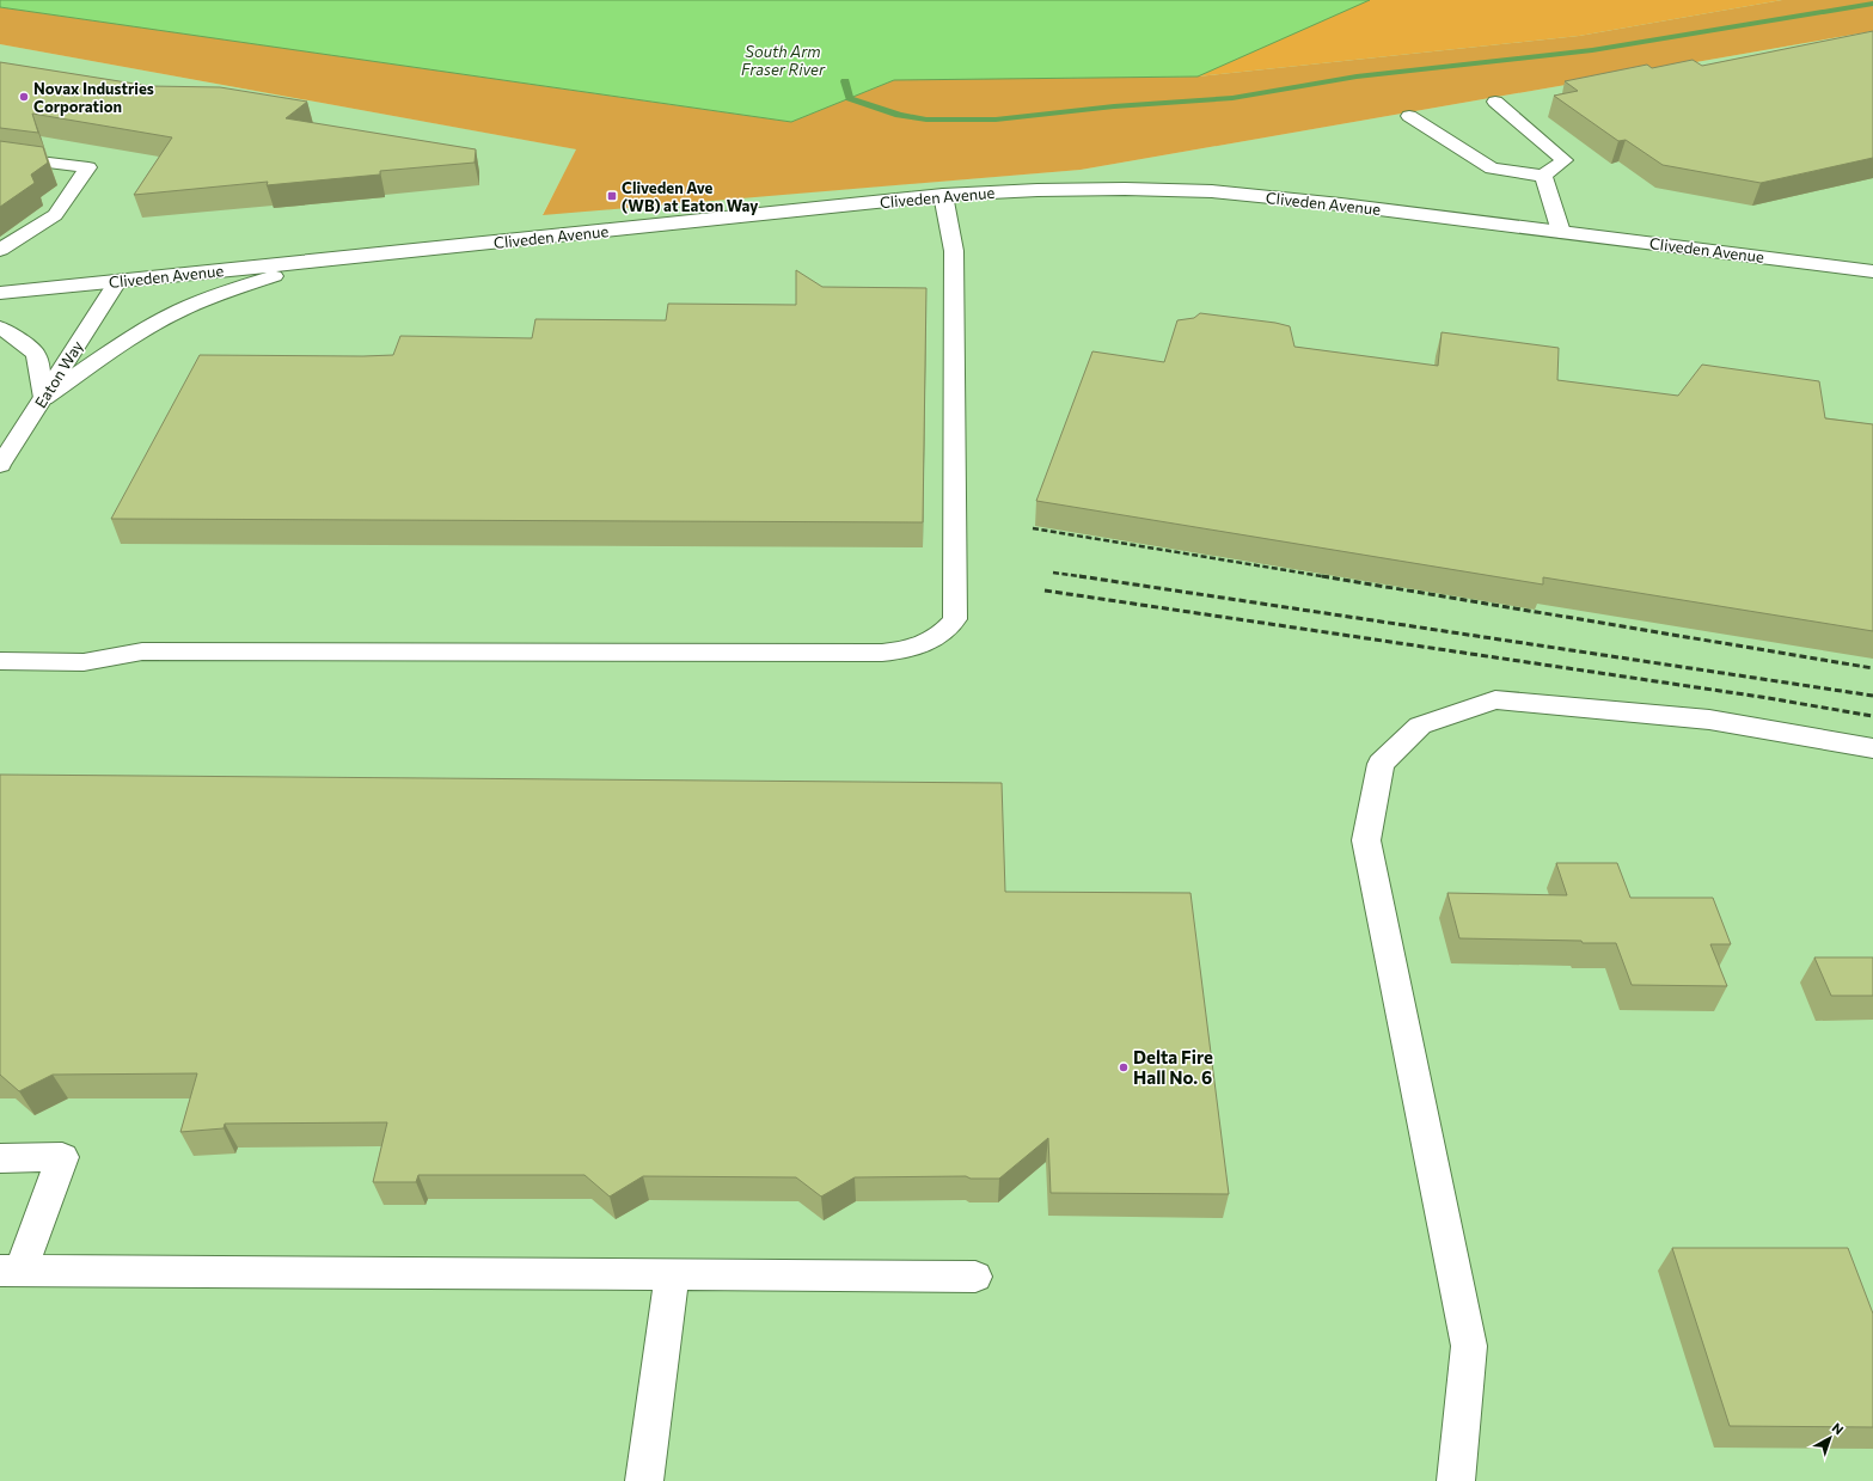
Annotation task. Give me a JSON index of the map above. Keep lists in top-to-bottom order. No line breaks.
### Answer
{"streets":{"street":["Cliveden Avenue","Eaton Way"]},"crossings":[["Cliveden Avenue","Eaton Way"]],"water":["South Arm Fraser River"],"places":{"other":["Novax Industries Corporation","Delta Fire Hall No. 6"],"transit":["Cliveden Ave (WB) at Eaton Way"]},"north":"top right"}
